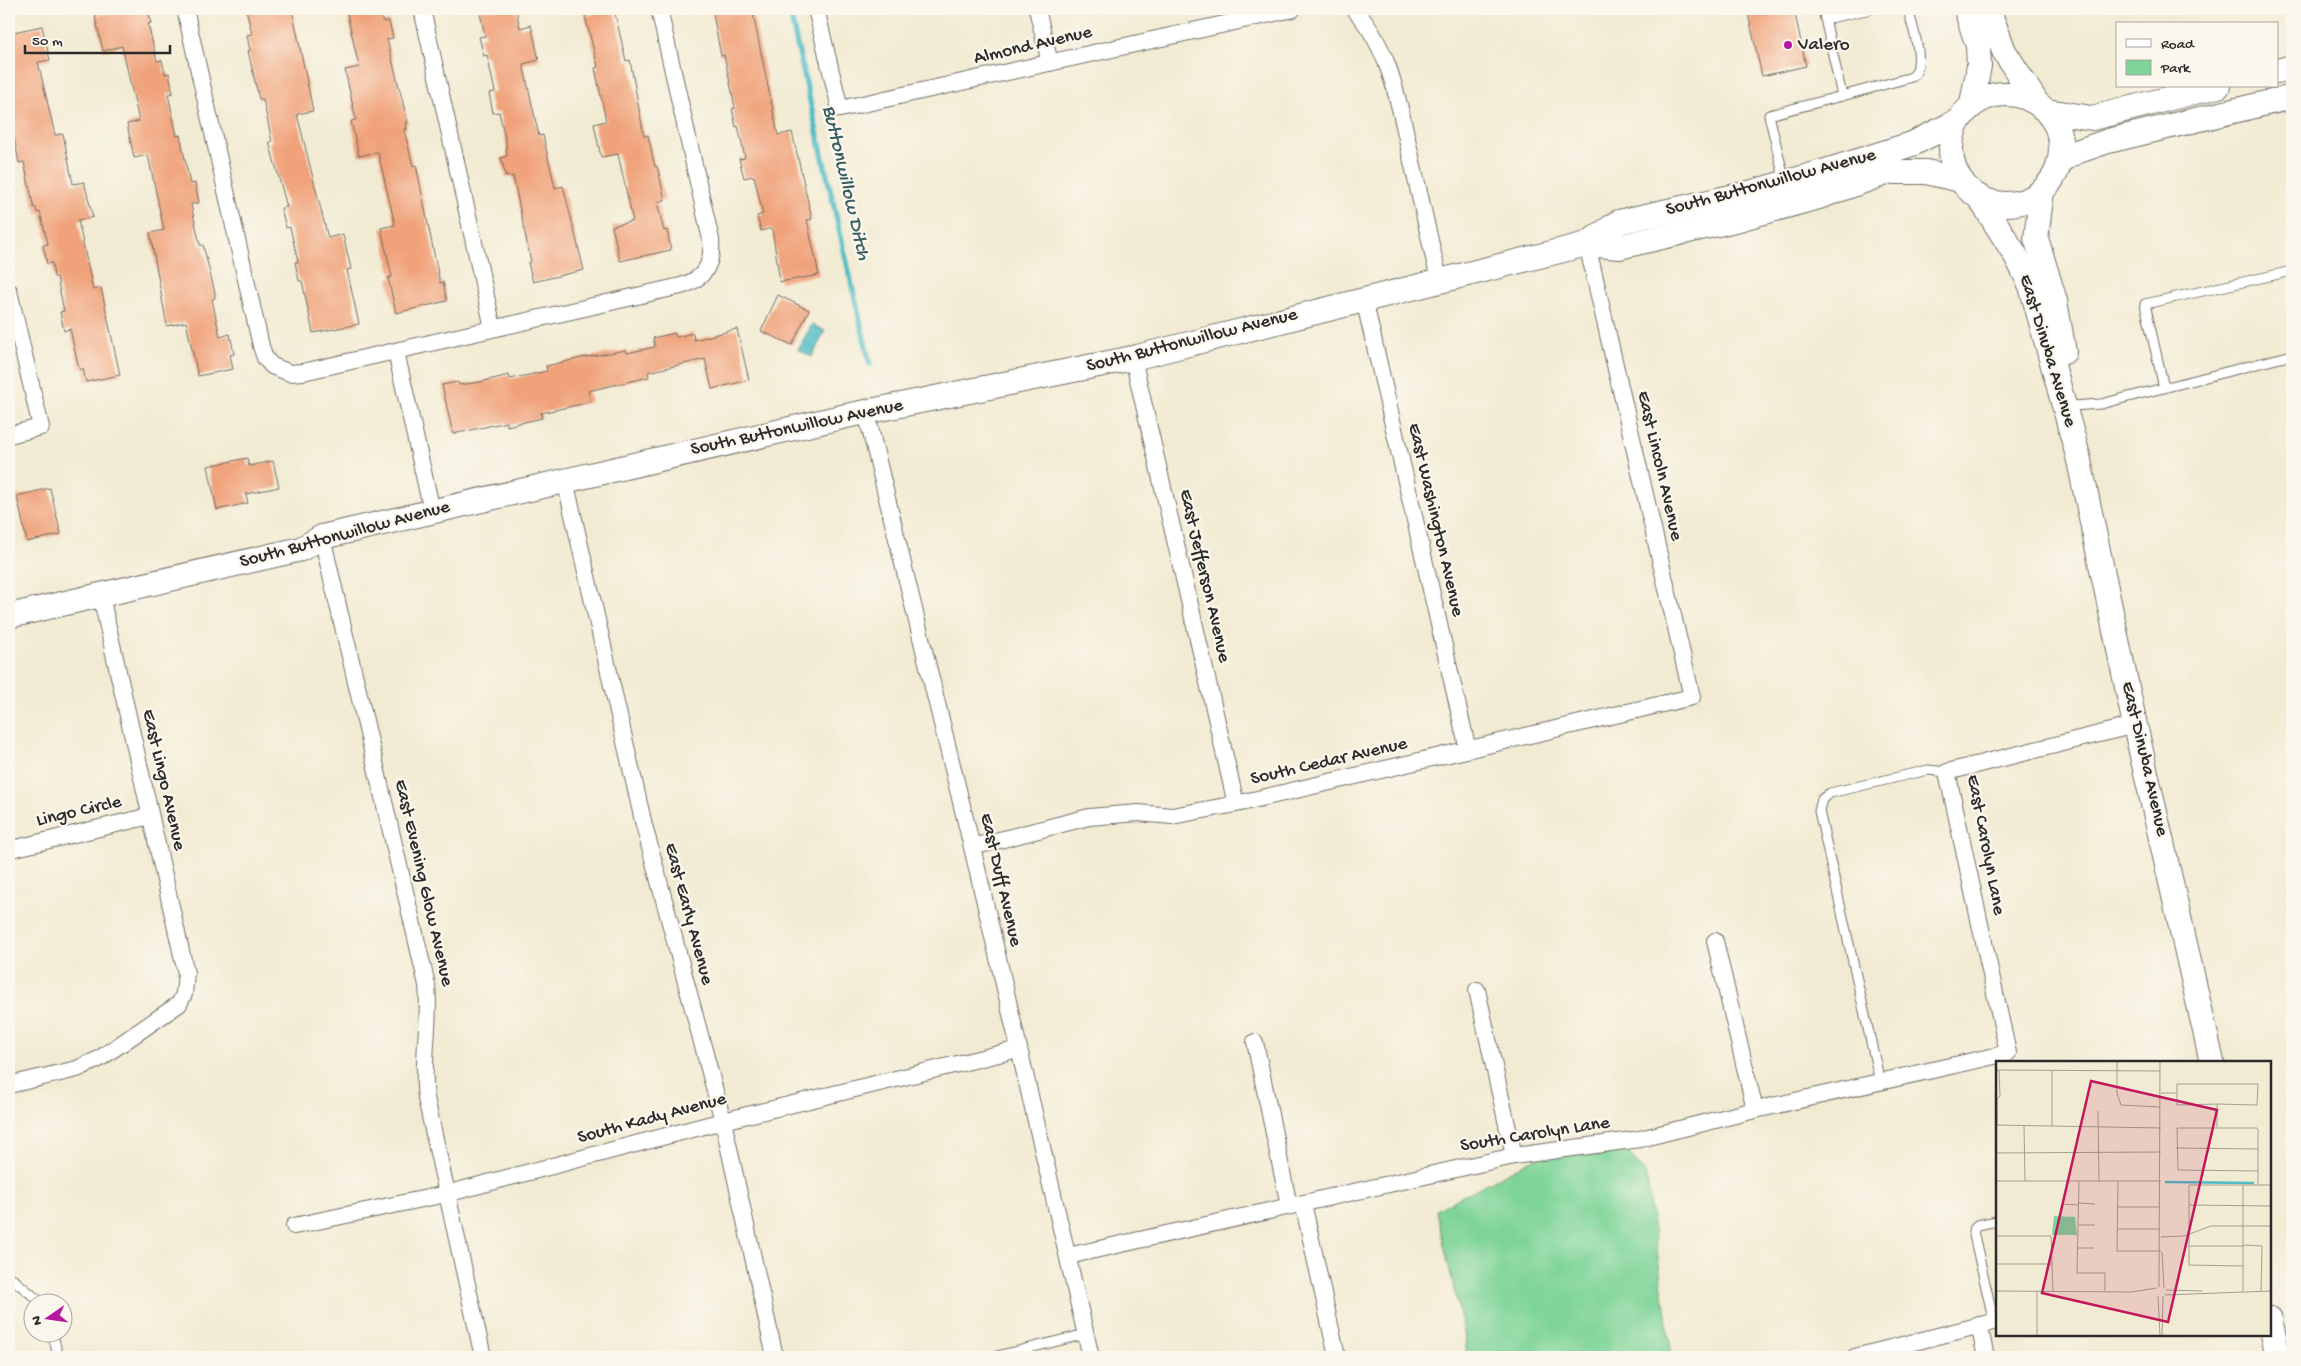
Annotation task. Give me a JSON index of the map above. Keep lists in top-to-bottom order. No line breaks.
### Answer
{"streets":{"street":["Almond Avenue","South Buttonwillow Avenue","East Dinuba Avenue","East Lincoln Avenue","East Washington Avenue","East Jefferson Avenue","South Cedar Avenue","East Lingo Avenue","Lingo Circle","East Carolyn Lane","East Duff Avenue","East Evening Glow Avenue","East Early Avenue","South Kady Avenue","South Carolyn Lane"]},"crossings":[["South Buttonwillow Avenue","East Dinuba Avenue"],["South Buttonwillow Avenue","East Lincoln Avenue"],["South Buttonwillow Avenue","East Washington Avenue"],["South Buttonwillow Avenue","East Jefferson Avenue"],["South Buttonwillow Avenue","East Lingo Avenue"],["South Buttonwillow Avenue","East Duff Avenue"],["South Buttonwillow Avenue","East Evening Glow Avenue"],["South Buttonwillow Avenue","East Early Avenue"],["East Dinuba Avenue","East Carolyn Lane"],["East Lincoln Avenue","South Cedar Avenue"],["East Washington Avenue","South Cedar Avenue"],["East Jefferson Avenue","South Cedar Avenue"],["South Cedar Avenue","East Duff Avenue"],["East Lingo Avenue","Lingo Circle"],["East Carolyn Lane","South Carolyn Lane"],["East Duff Avenue","South Kady Avenue"],["East Duff Avenue","South Carolyn Lane"],["East Evening Glow Avenue","South Kady Avenue"],["East Early Avenue","South Kady Avenue"]],"water":["Buttonwillow Ditch"],"places":["Valero"],"legend":["Road","Park"],"scale_bar":"50 m","north":"left"}
